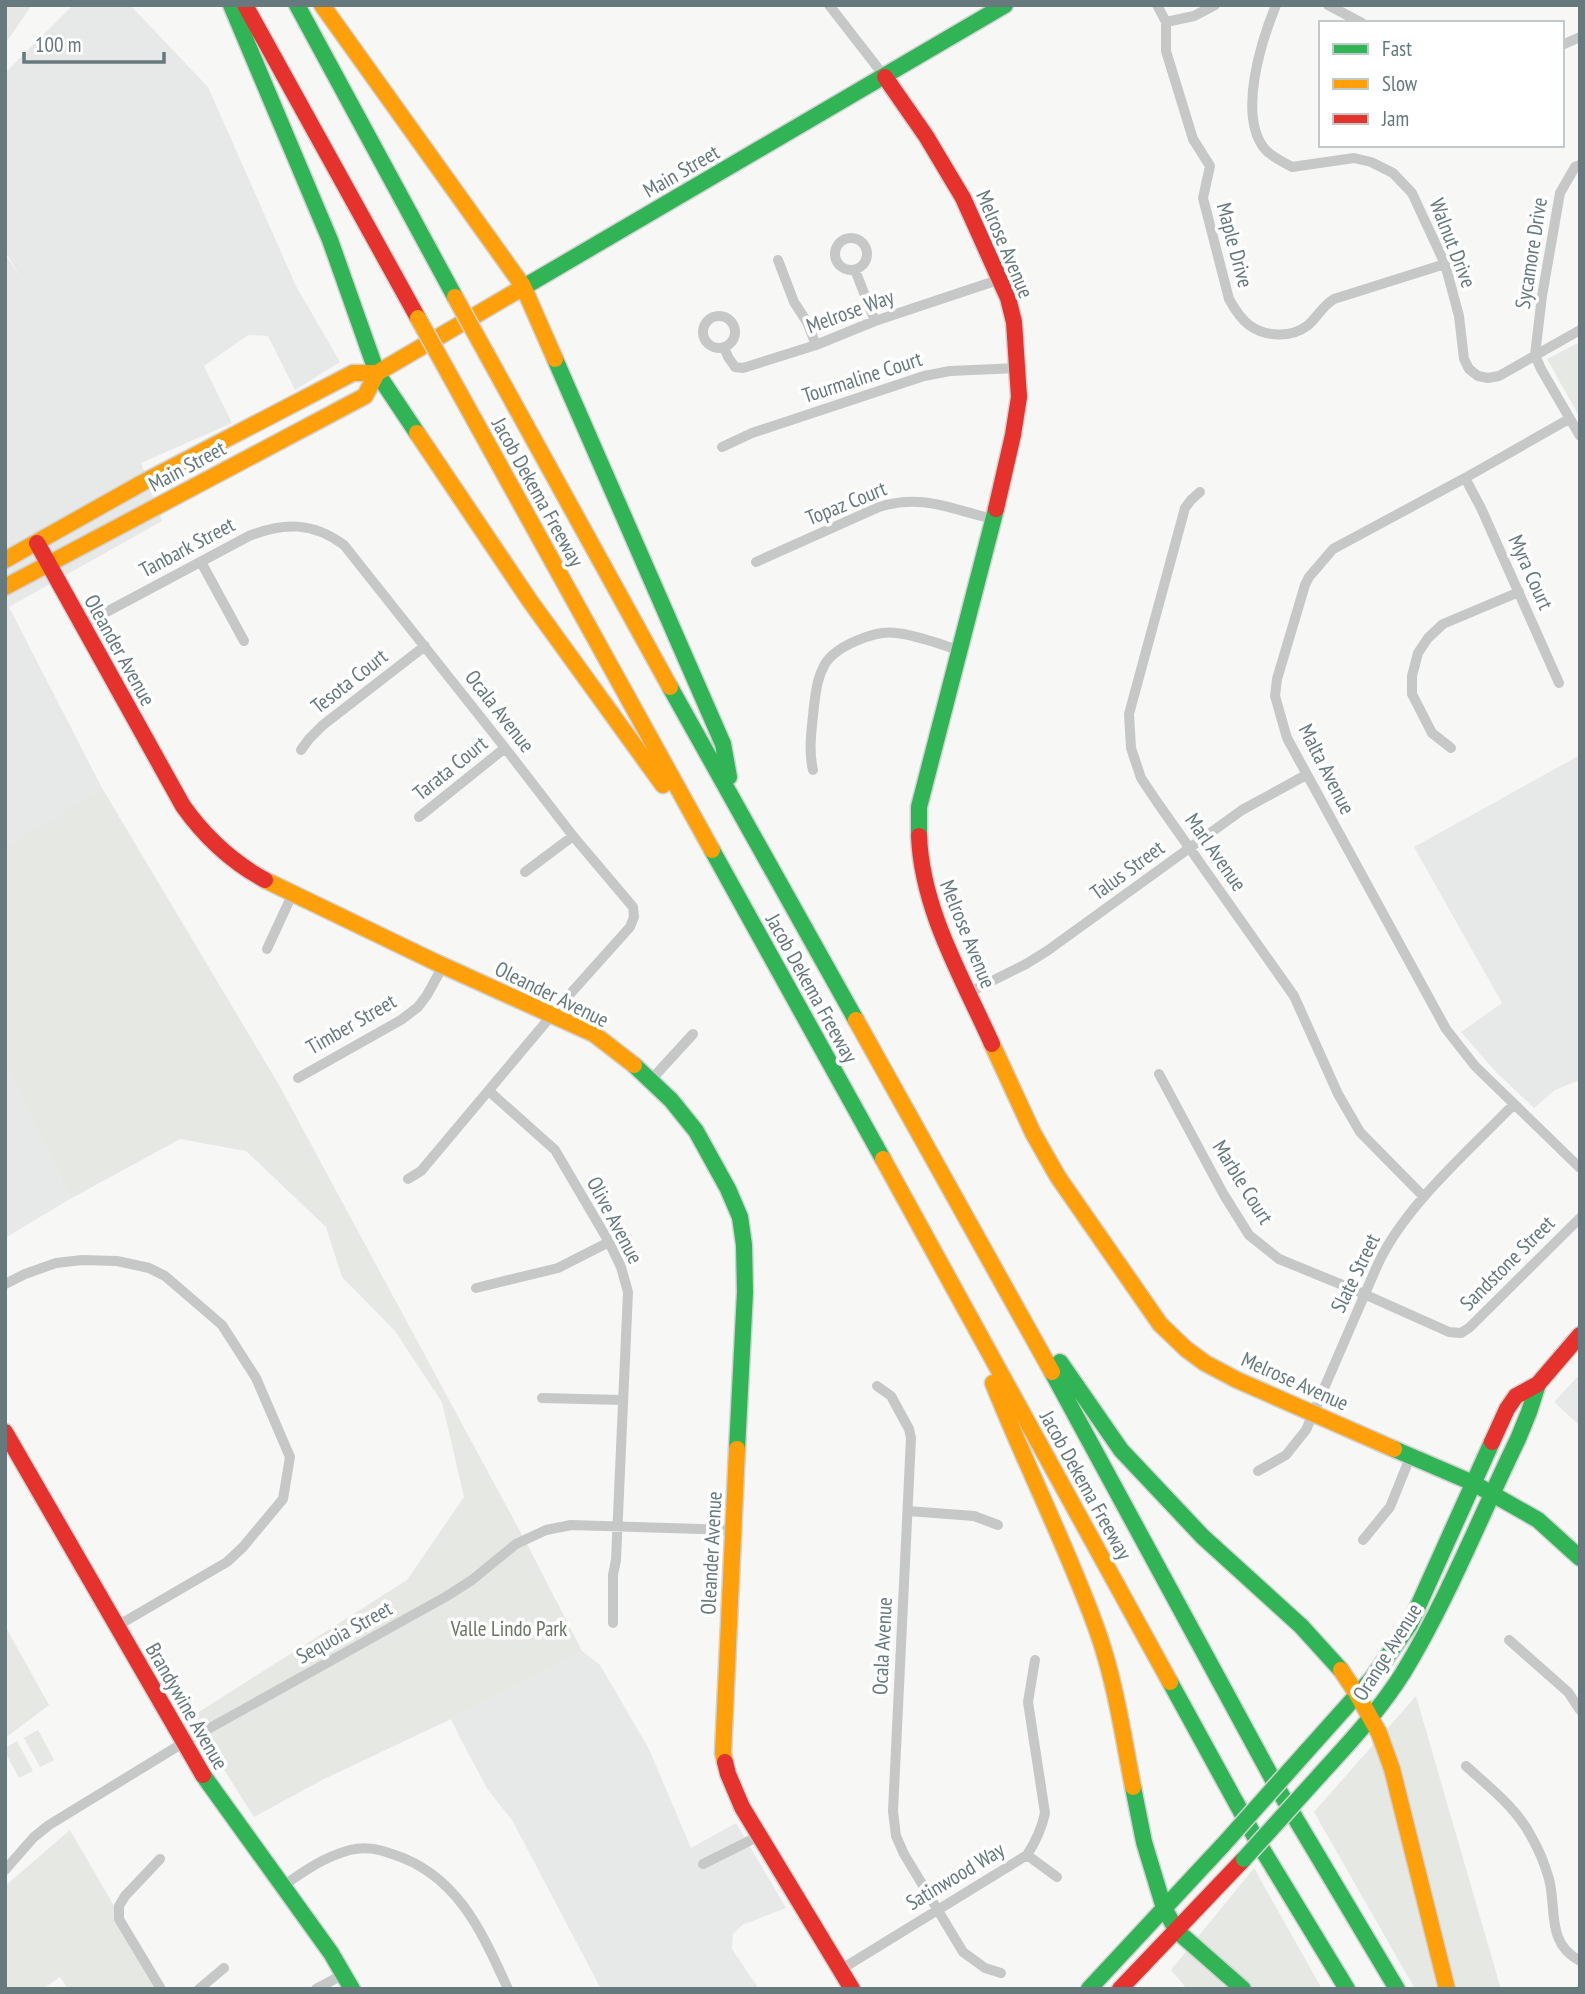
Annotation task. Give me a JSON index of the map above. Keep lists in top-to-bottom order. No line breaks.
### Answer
{"streets":{"main road":["Main Street","Melrose Avenue","Jacob Dekema Freeway","Oleander Avenue","Orange Avenue","Brandywine Avenue"],"street":["Walnut Drive","Maple Drive","Sycamore Drive","Melrose Way","Tourmaline Court","Topaz Court","Tanbark Street","Myra Court","Tesota Court","Ocala Avenue","Tarata Court","Malta Avenue","Marl Avenue","Talus Street","Timber Street","Marble Court","Olive Avenue","Sandstone Street","Slate Street","Sequoia Street","Satinwood Way"]},"crossings":[["Main Street","Melrose Avenue"],["Main Street","Oleander Avenue"],["Walnut Drive","Maple Drive"],["Walnut Drive","Sycamore Drive"],["Melrose Avenue","Melrose Way"],["Melrose Avenue","Tourmaline Court"],["Melrose Avenue","Topaz Court"],["Melrose Avenue","Talus Street"],["Melrose Avenue","Slate Street"],["Melrose Avenue","Orange Avenue"],["Tanbark Street","Oleander Avenue"],["Tanbark Street","Ocala Avenue"],["Myra Court","Malta Avenue"],["Oleander Avenue","Ocala Avenue"],["Oleander Avenue","Timber Street"],["Oleander Avenue","Sequoia Street"],["Oleander Avenue","Satinwood Way"],["Tesota Court","Ocala Avenue"],["Ocala Avenue","Tarata Court"],["Ocala Avenue","Satinwood Way"],["Malta Avenue","Talus Street"],["Malta Avenue","Slate Street"],["Marl Avenue","Talus Street"],["Marl Avenue","Slate Street"],["Marble Court","Sandstone Street"],["Marble Court","Slate Street"],["Olive Avenue","Sequoia Street"],["Sequoia Street","Brandywine Avenue"]],"parks":["Valle Lindo Park"],"legend":["Fast","Slow","Jam"],"scale_bar":"100 m"}
